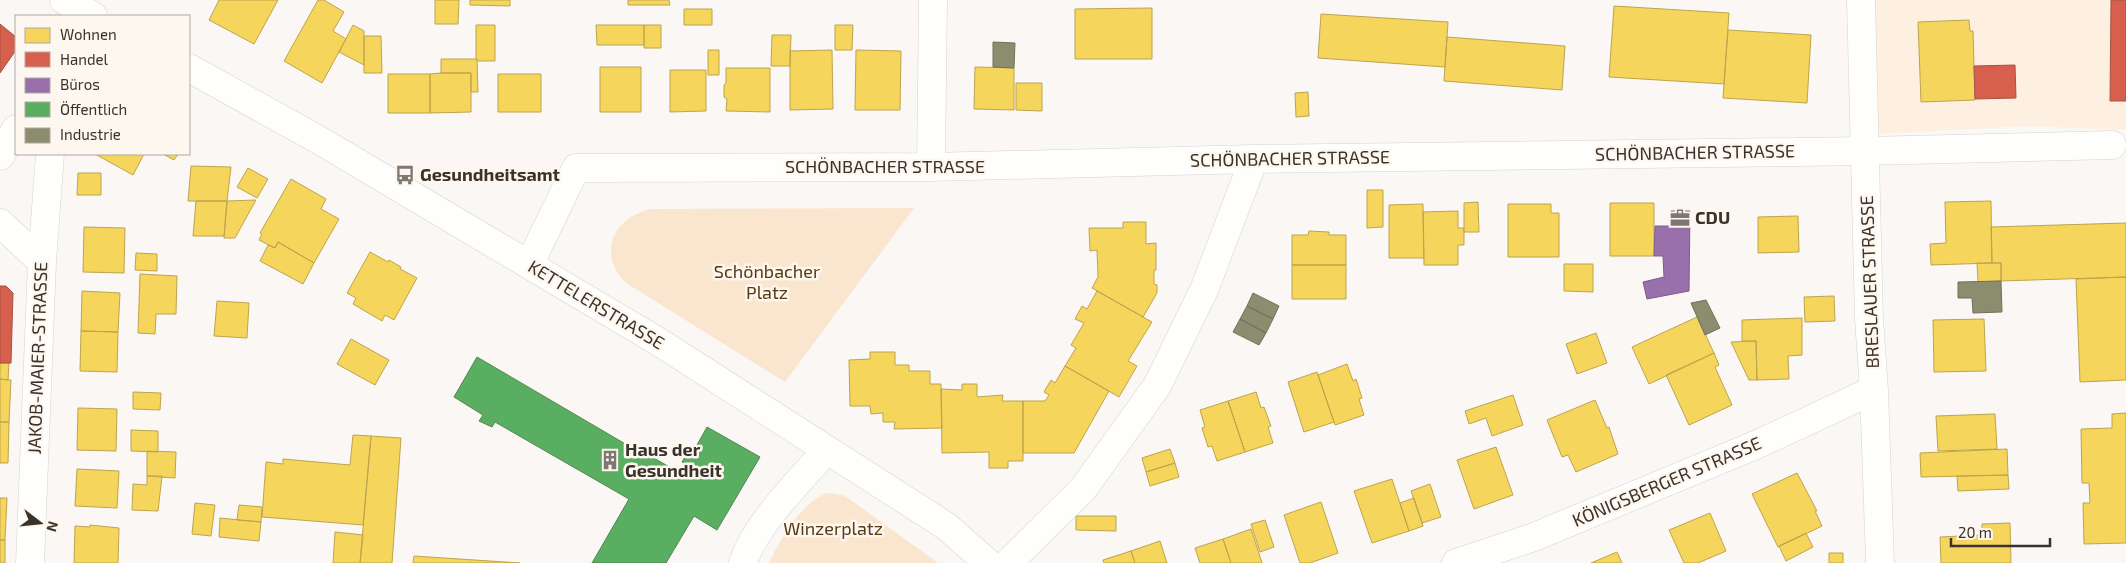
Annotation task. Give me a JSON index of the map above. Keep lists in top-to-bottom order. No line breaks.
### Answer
{"streets":{"street":["SCHÖNBACHER STRASSE","BRESLAUER STRASSE","KETTELERSTRASSE","JAKOB-MAIER-STRASSE","KÖNIGSBERGER STRASSE"]},"crossings":[["SCHÖNBACHER STRASSE","BRESLAUER STRASSE"],["SCHÖNBACHER STRASSE","KETTELERSTRASSE"],["BRESLAUER STRASSE","KÖNIGSBERGER STRASSE"]],"parks":["Schönbacher Platz","Winzerplatz"],"places":{"bus stop":["Gesundheitsamt"],"office":["CDU"],"building":["Haus der Gesundheit"]},"legend":["Wohnen","Handel","Büros","Öffentlich","Industrie"],"scale_bar":"20 m","north":"right"}
